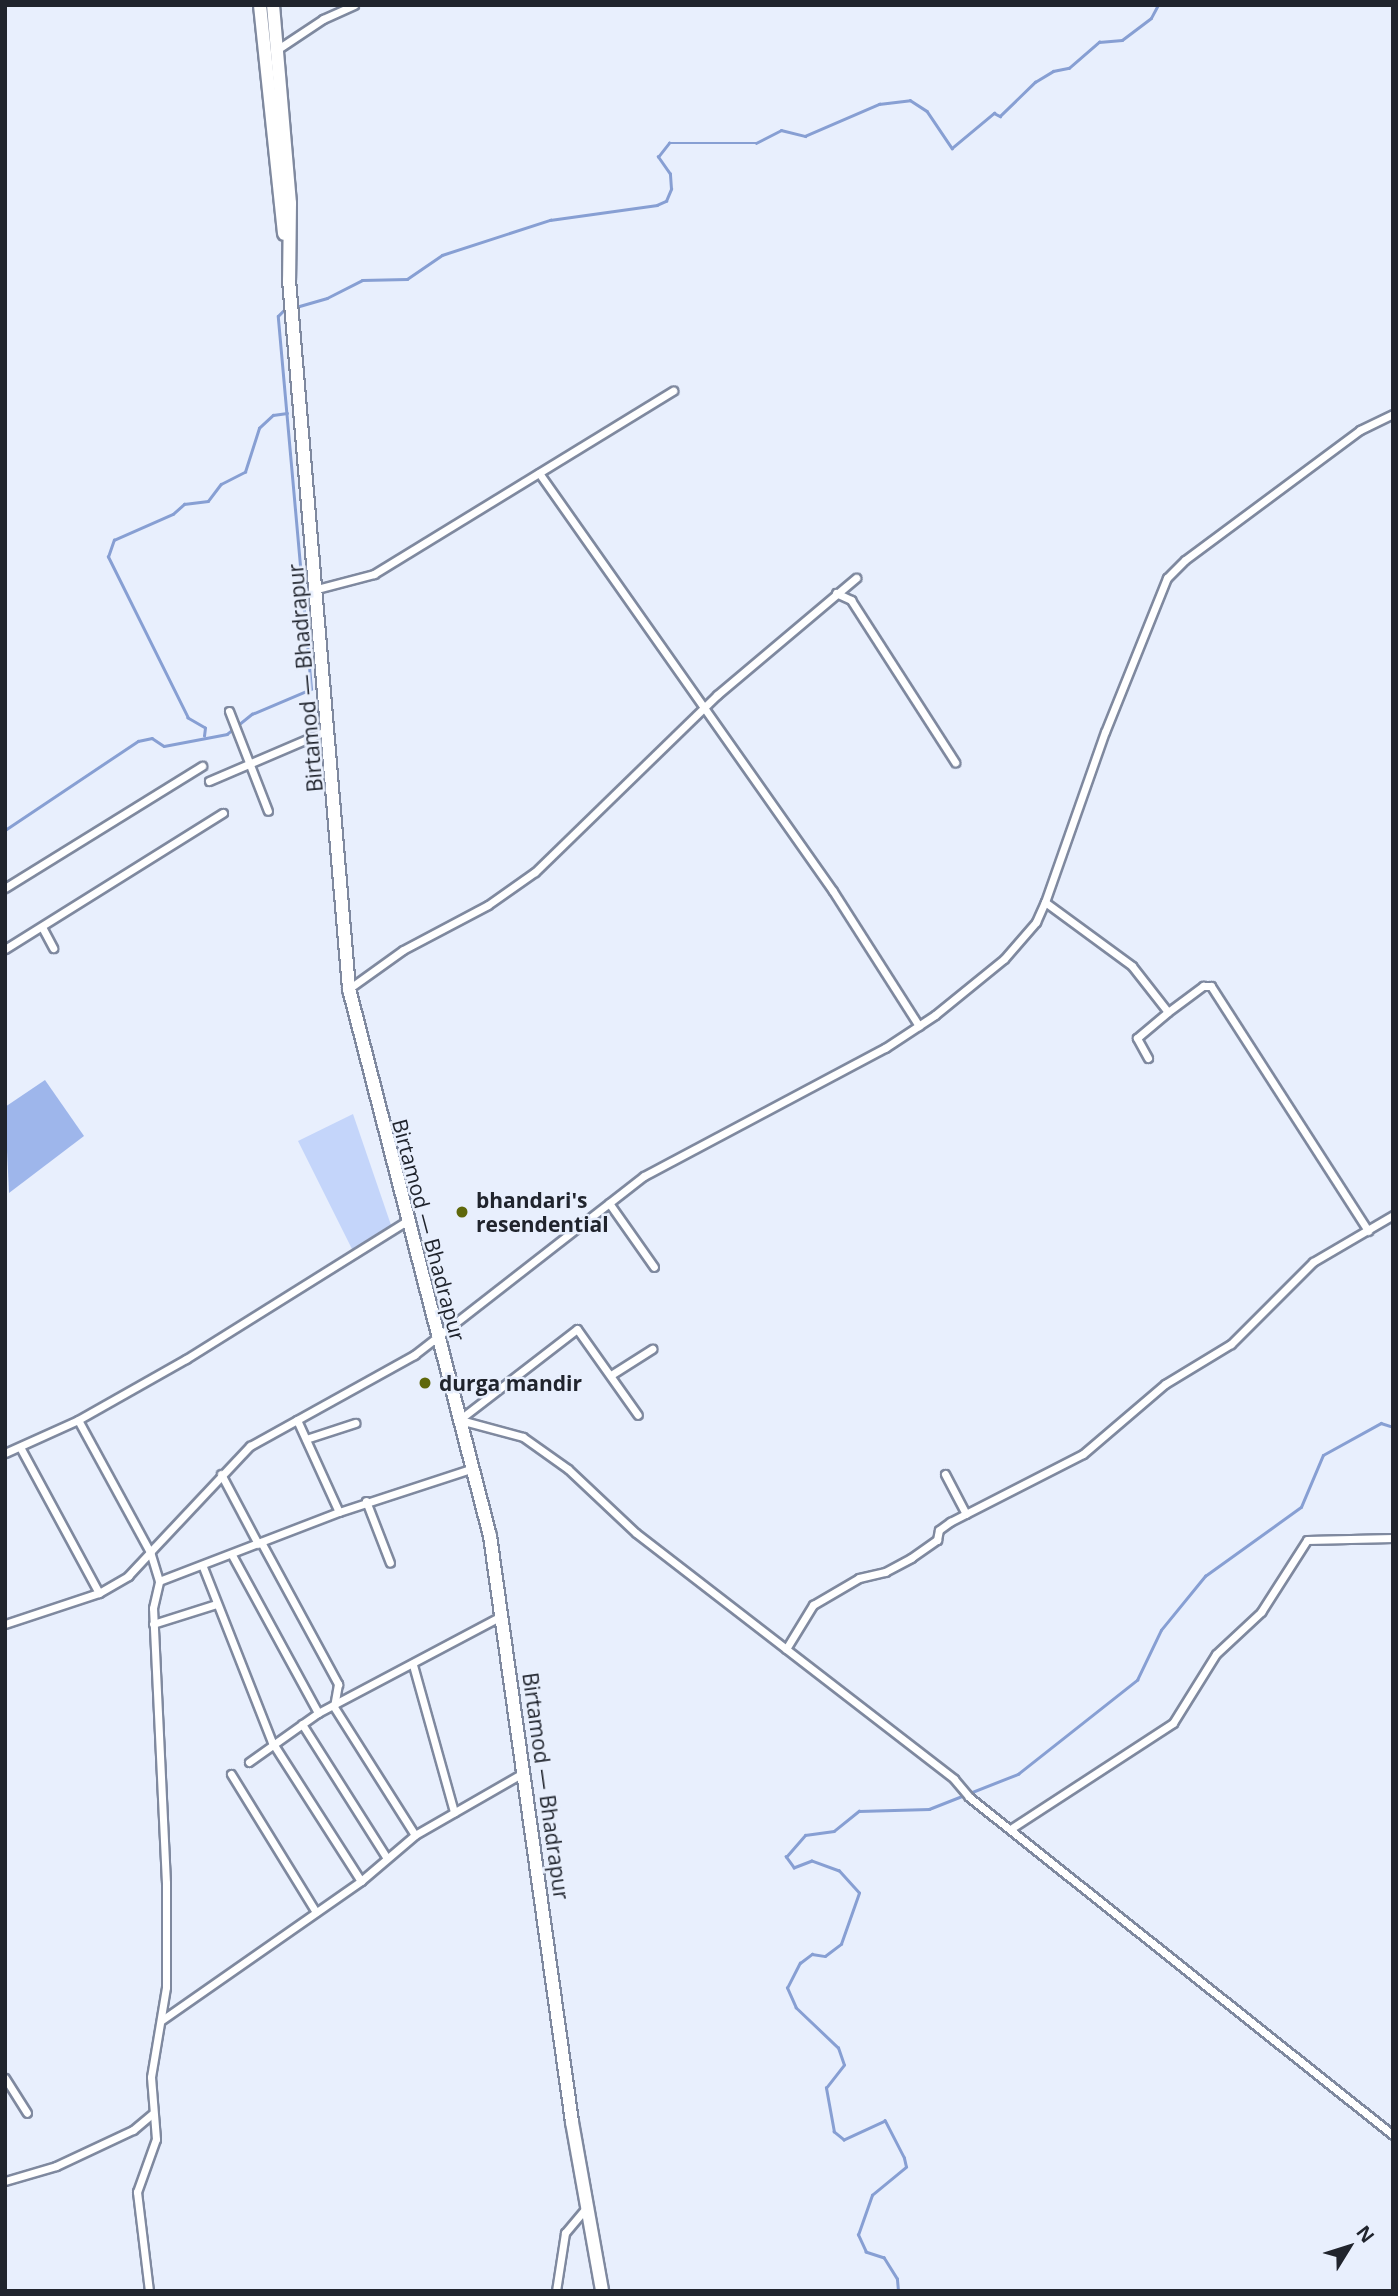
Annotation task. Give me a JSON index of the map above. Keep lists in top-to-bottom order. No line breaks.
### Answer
{"streets":{"main road":["Birtamod — Bhadrapur"]},"places":["bhandari's resendential","durga mandir"],"north":"top right"}
